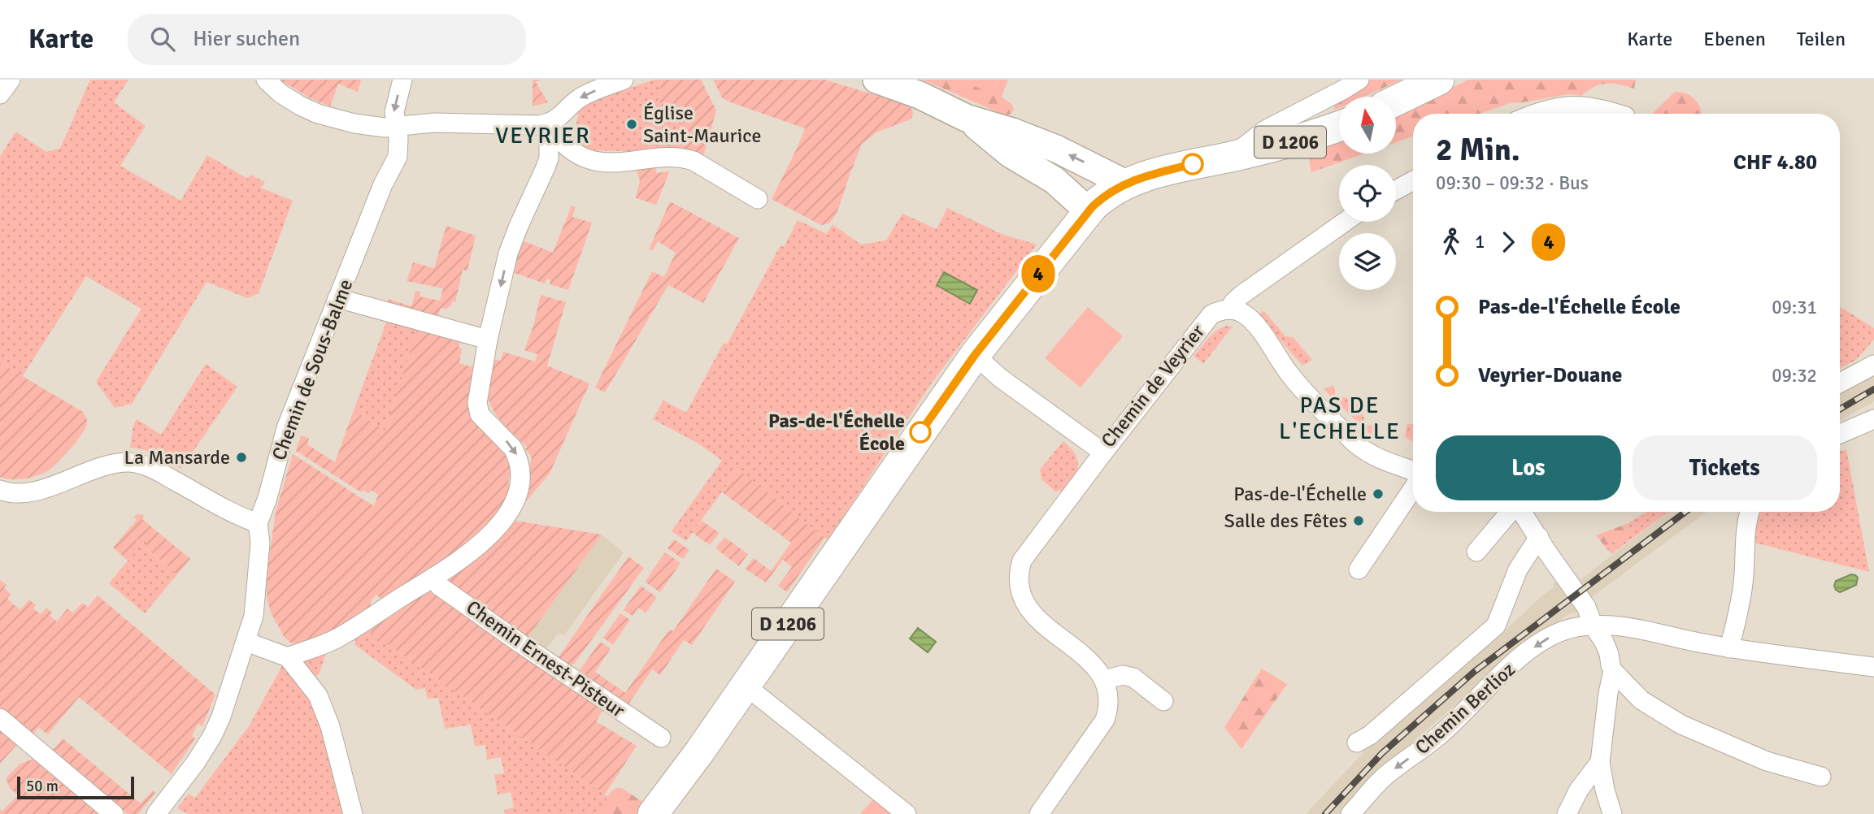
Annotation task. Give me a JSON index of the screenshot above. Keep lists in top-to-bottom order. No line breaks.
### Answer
{"streets":{"main road":["D 1206"],"street":["Chemin de Sous-Balme","Chemin de Veyrier","Chemin Ernest-Pisteur","Chemin Berlioz"]},"crossings":[["D 1206","Chemin de Veyrier"]],"districts":["VEYRIER","PAS DE L'ECHELLE"],"places":["Église Saint-Maurice","Pas-de-l'Échelle École","La Mansarde","Pas-de-l'Échelle","Salle des Fêtes"],"lines":["bus line 4"],"scale_bar":"50 m","north":"top","page":{"header":"Karte","search":"Hier suchen","nav":["Karte","Ebenen","Teilen"],"on_map":"4","heading":["2 Min.","09:30 – 09:32 · Bus","CHF 4.80"],"legs":["1","4"],"list":[{"name":"Pas-de-l'Échelle École","value":"09:31"},{"name":"Veyrier-Douane","value":"09:32"}],"buttons":["Los","Tickets"],"scale":"50 m"}}
